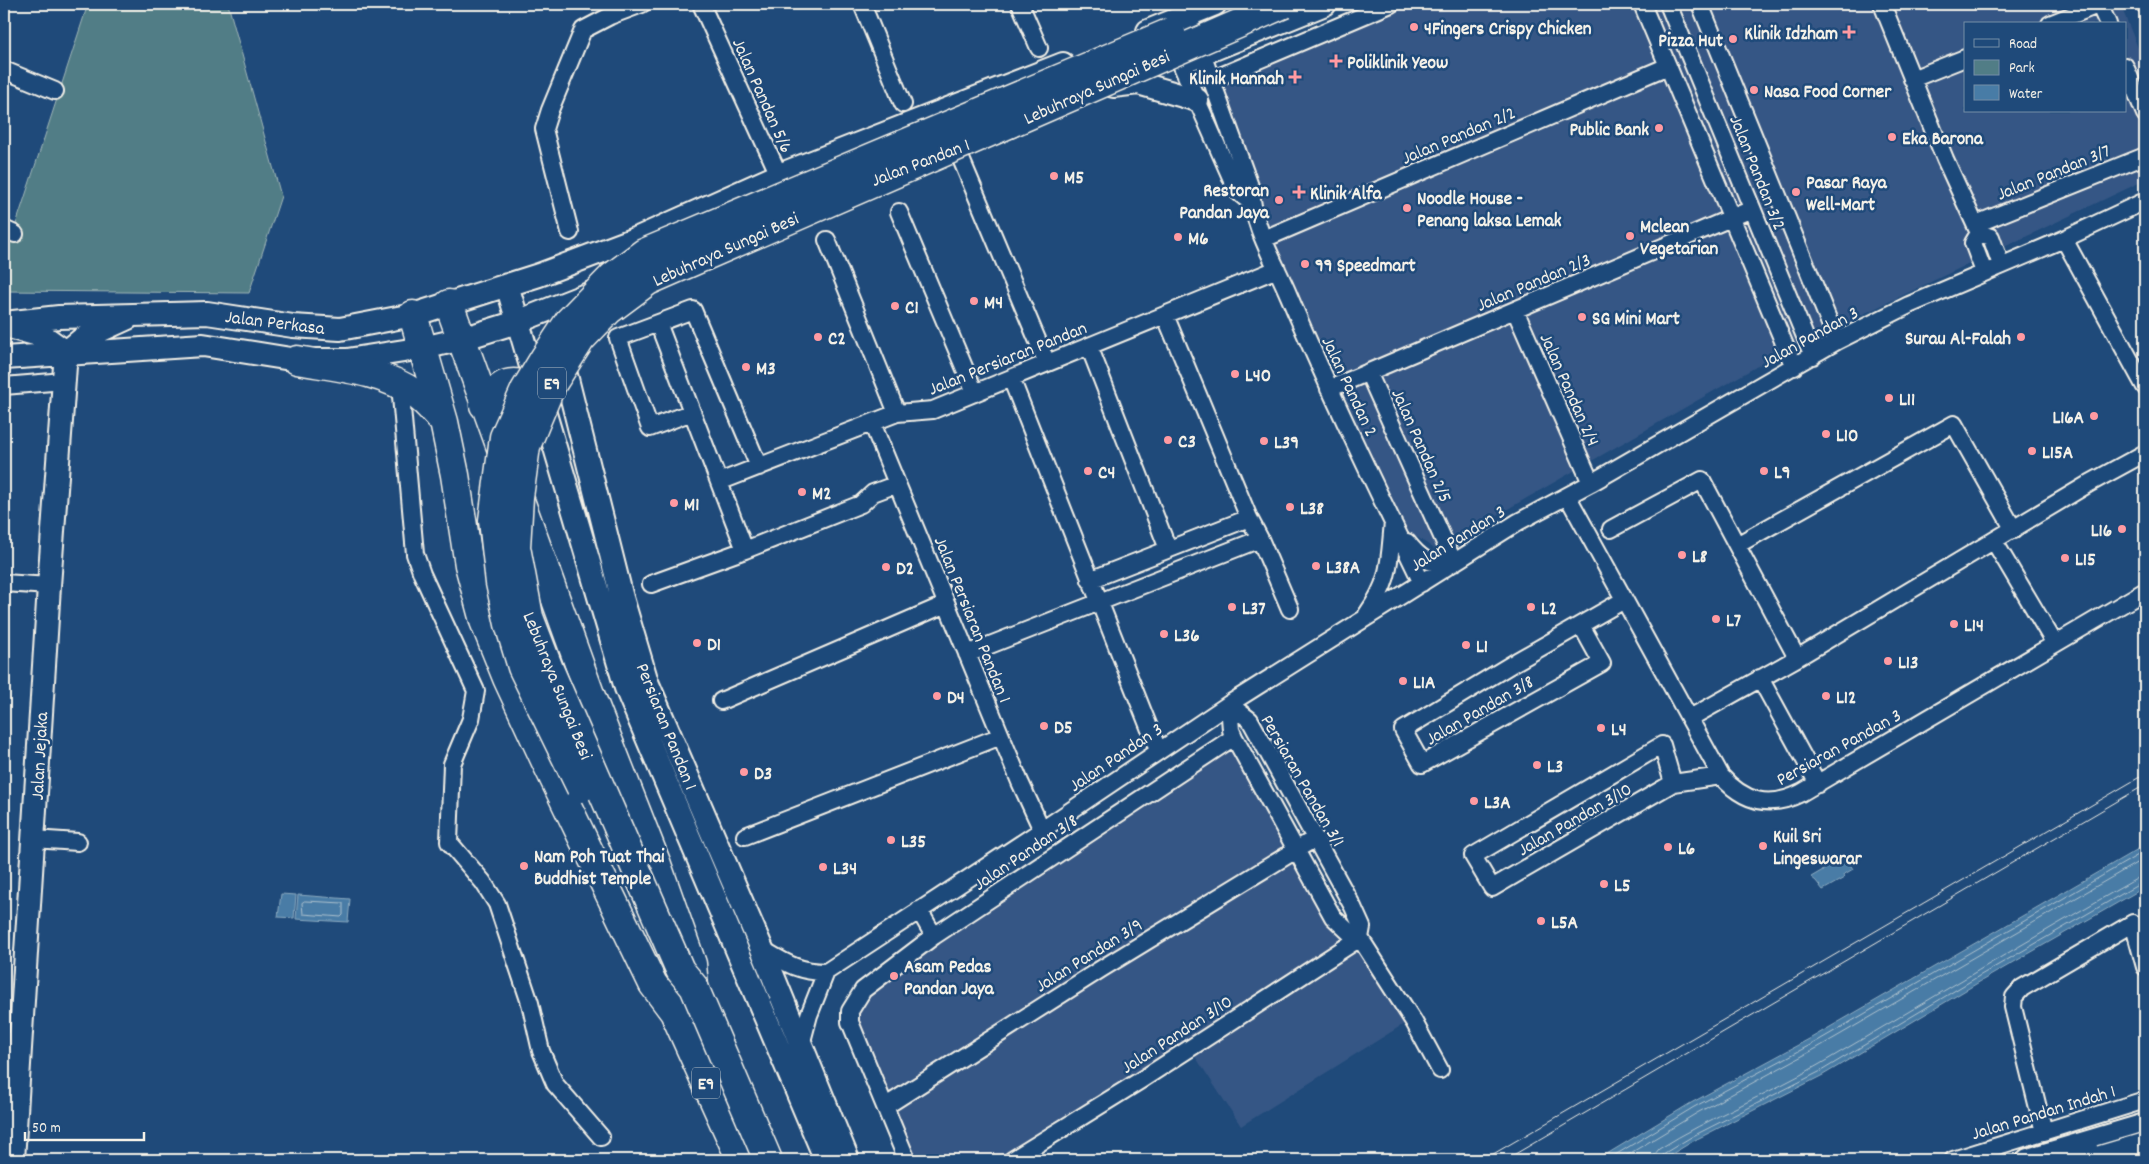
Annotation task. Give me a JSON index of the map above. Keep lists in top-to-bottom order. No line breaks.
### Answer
{"streets":{"highway":["Lebuhraya Sungai Besi","E9"],"main road":["Jalan Pandan 1","Jalan Perkasa","Persiaran Pandan 1","Jalan Jejaka"],"street":["Jalan Pandan 5/6","Jalan Pandan 2/2","Jalan Pandan 3/7","Jalan Pandan 3/2","Jalan Pandan 2/3","Jalan Pandan 3","Jalan Persiaran Pandan","Jalan Pandan 2","Jalan Pandan 2/4","Jalan Pandan 2/5","Jalan Persiaran Pandan 1","Jalan Pandan 3/8","Persiaran Pandan 3","Persiaran Pandan 3/1","Jalan Pandan 3/10","Jalan Pandan 3/9","Jalan Pandan Indah 1"]},"crossings":[["Jalan Pandan 5/6","Jalan Pandan 1"],["Jalan Pandan 2/2","Jalan Pandan 2"],["Jalan Pandan 1","Jalan Perkasa"],["Jalan Pandan 1","Jalan Pandan 2"],["Jalan Pandan 1","Persiaran Pandan 1"],["Jalan Pandan 3/2","Jalan Pandan 2/3"],["Jalan Pandan 3/2","Jalan Pandan 3"],["Jalan Pandan 2/3","Jalan Pandan 2"],["Jalan Pandan 2/3","Jalan Pandan 2/4"],["Jalan Pandan 2/3","Jalan Pandan 2/5"],["Jalan Perkasa","Persiaran Pandan 1"],["Jalan Perkasa","Jalan Jejaka"],["Jalan Pandan 3","Jalan Pandan 2"],["Jalan Pandan 3","Jalan Pandan 2/4"],["Jalan Pandan 3","Jalan Pandan 2/5"],["Jalan Pandan 3","Jalan Persiaran Pandan 1"],["Jalan Pandan 3","Persiaran Pandan 3"],["Jalan Pandan 3","Persiaran Pandan 3/1"],["Jalan Persiaran Pandan","Jalan Pandan 2"],["Jalan Persiaran Pandan","Jalan Persiaran Pandan 1"],["Jalan Pandan 3/8","Persiaran Pandan 3"],["Jalan Pandan 3/8","Persiaran Pandan 3/1"],["Jalan Pandan 3/8","Jalan Pandan 3/9"],["Persiaran Pandan 3/1","Jalan Pandan 3/10"],["Persiaran Pandan 3/1","Jalan Pandan 3/9"]],"places":{"other":["4Fingers Crispy Chicken","Pizza Hut","Nasa Food Corner","Public Bank","Eka Barona","M5","Pasar Raya Well-Mart","Restoran Pandan Jaya","Noodle House - Penang laksa Lemak","Mclean Vegetarian","M6","99 Speedmart","M4","C1","SG Mini Mart","C2","Surau Al-Falah","M3","L40","L11","L16A","L10","C3","L39","L15A","C4","L9","M2","M1","L38","L16","L8","L15","L38A","D2","L37","L2","L7","L14","L36","D1","L1","L13","L1A","D4","L12","D5","L4","L3","D3","L3A","L35","Kuil Sri Lingeswarar","L6","Nam Poh Tuat Thai Buddhist Temple","L34","L5","L5A","Asam Pedas Pandan Jaya"],"health":["Klinik Idzham","Poliklinik Yeow","Klinik Hannah","Klinik Alfa"]},"legend":["Road","Park","Water"],"scale_bar":"50 m"}
